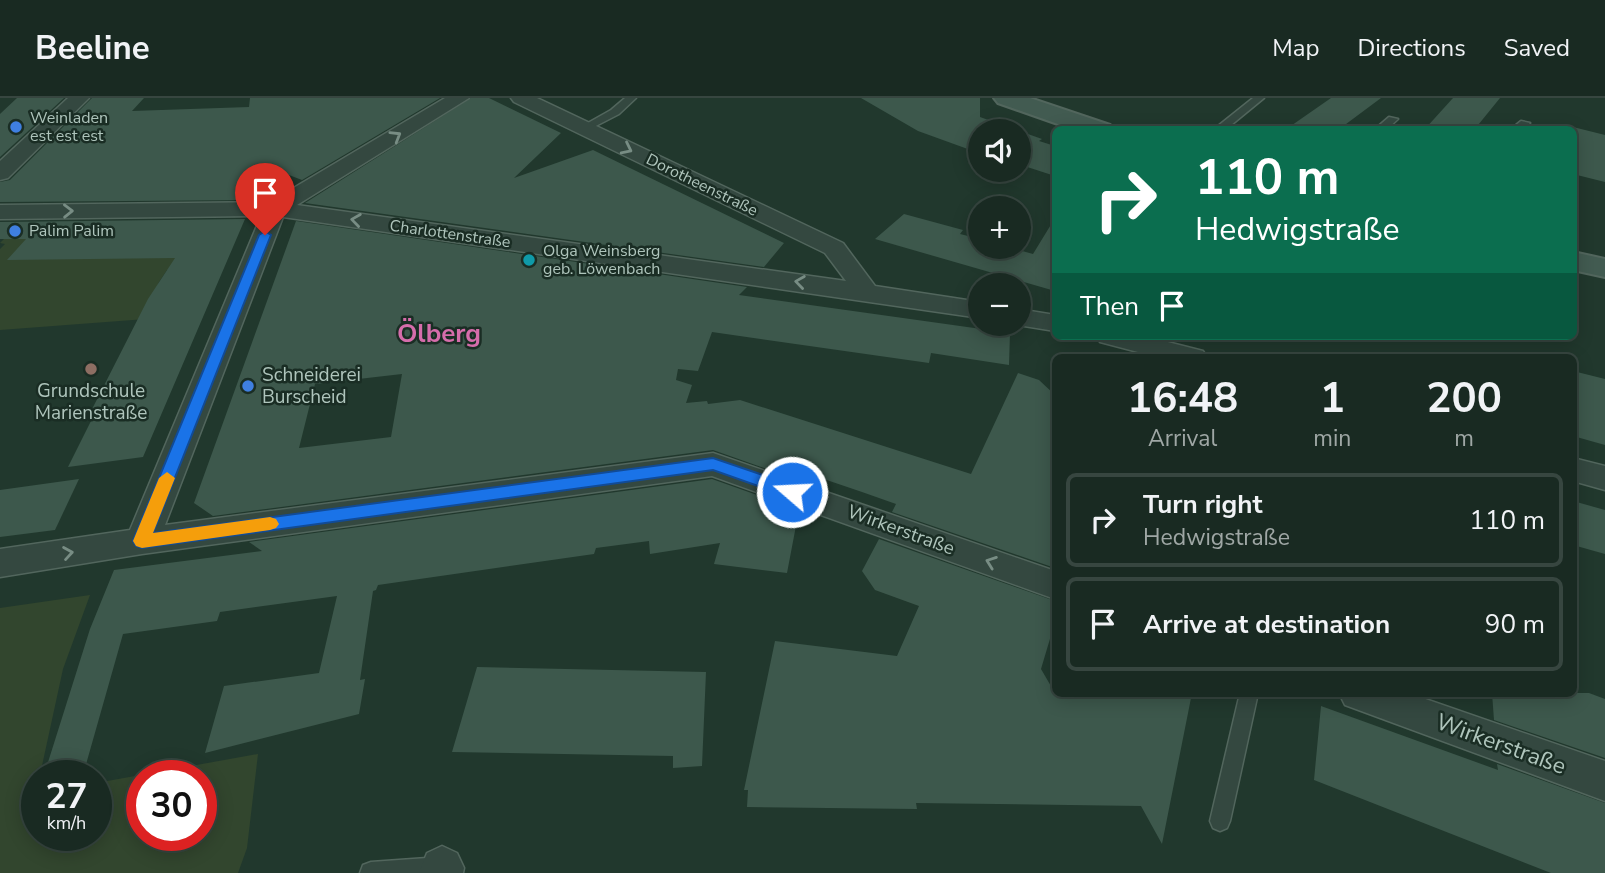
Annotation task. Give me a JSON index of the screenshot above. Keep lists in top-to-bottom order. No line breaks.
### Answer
{"streets":{"street":["Dorotheenstraße","Charlottenstraße","Wirkerstraße"]},"crossings":[["Dorotheenstraße","Charlottenstraße"]],"one_way":["Dorotheenstraße"],"districts":["Ölberg"],"places":["Weinladen est est est","Palim Palim","Olga Weinsberg geb. Löwenbach","Grundschule Marienstraße","Schneiderei Burscheid"],"page":{"header":"Beeline","nav":["Map","Directions","Saved"],"map_buttons":["+","−"],"turn":["110 m","Hedwigstraße"],"then":"Then","eta":["16:48","Arrival","1","min","200","m"],"list":[{"name":"Turn right","note":"Hedwigstraße","value":"110 m"},{"name":"Arrive at destination","value":"90 m"}],"speed":"27 km/h","limit":"30"}}
